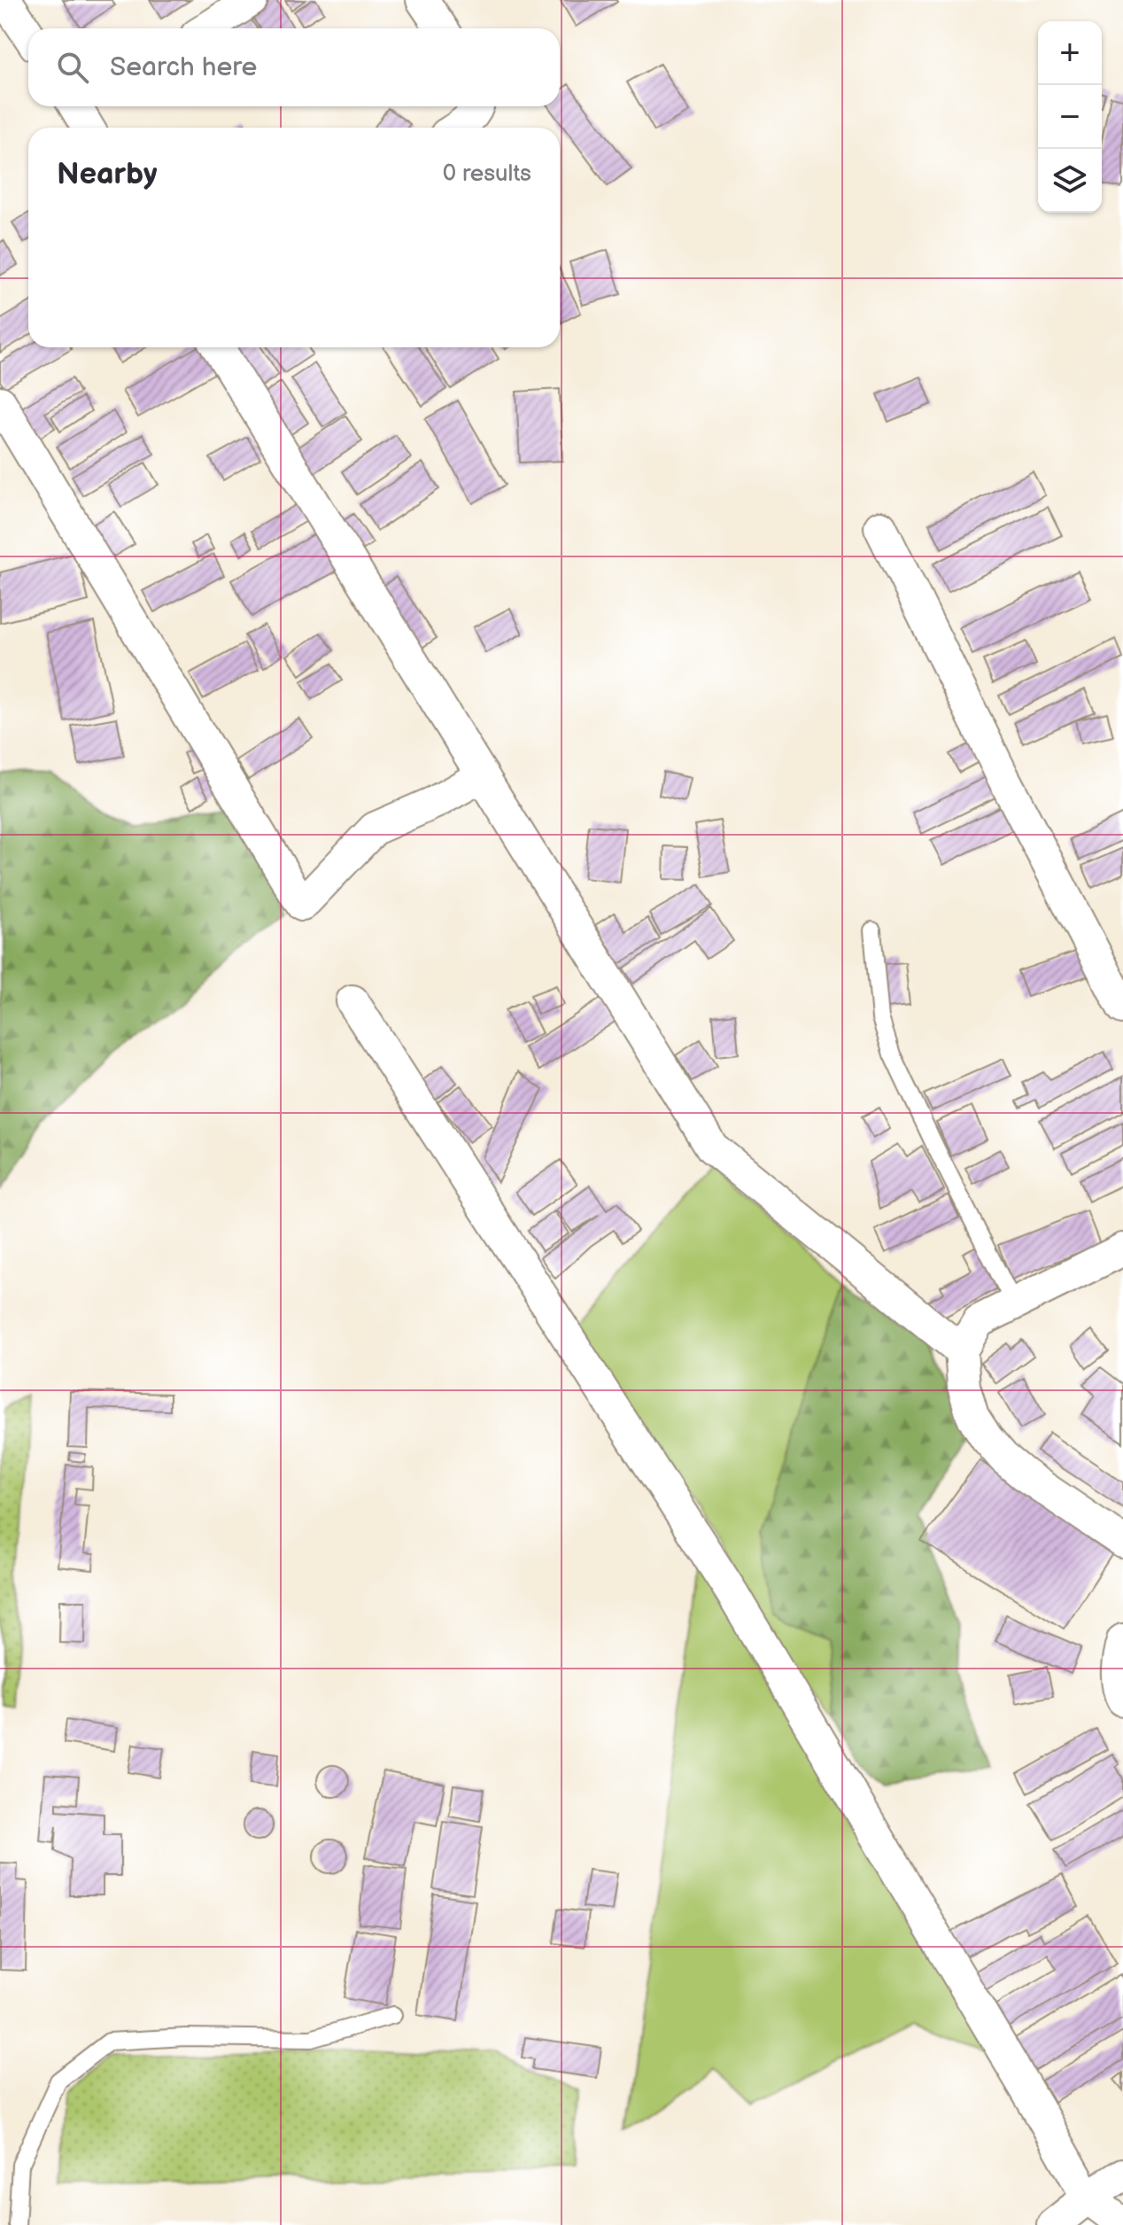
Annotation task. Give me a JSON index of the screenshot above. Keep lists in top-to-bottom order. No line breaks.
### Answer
{"page":{"map_buttons":["+","−"],"search":"Search here","heading":["Nearby","0 results"]}}
